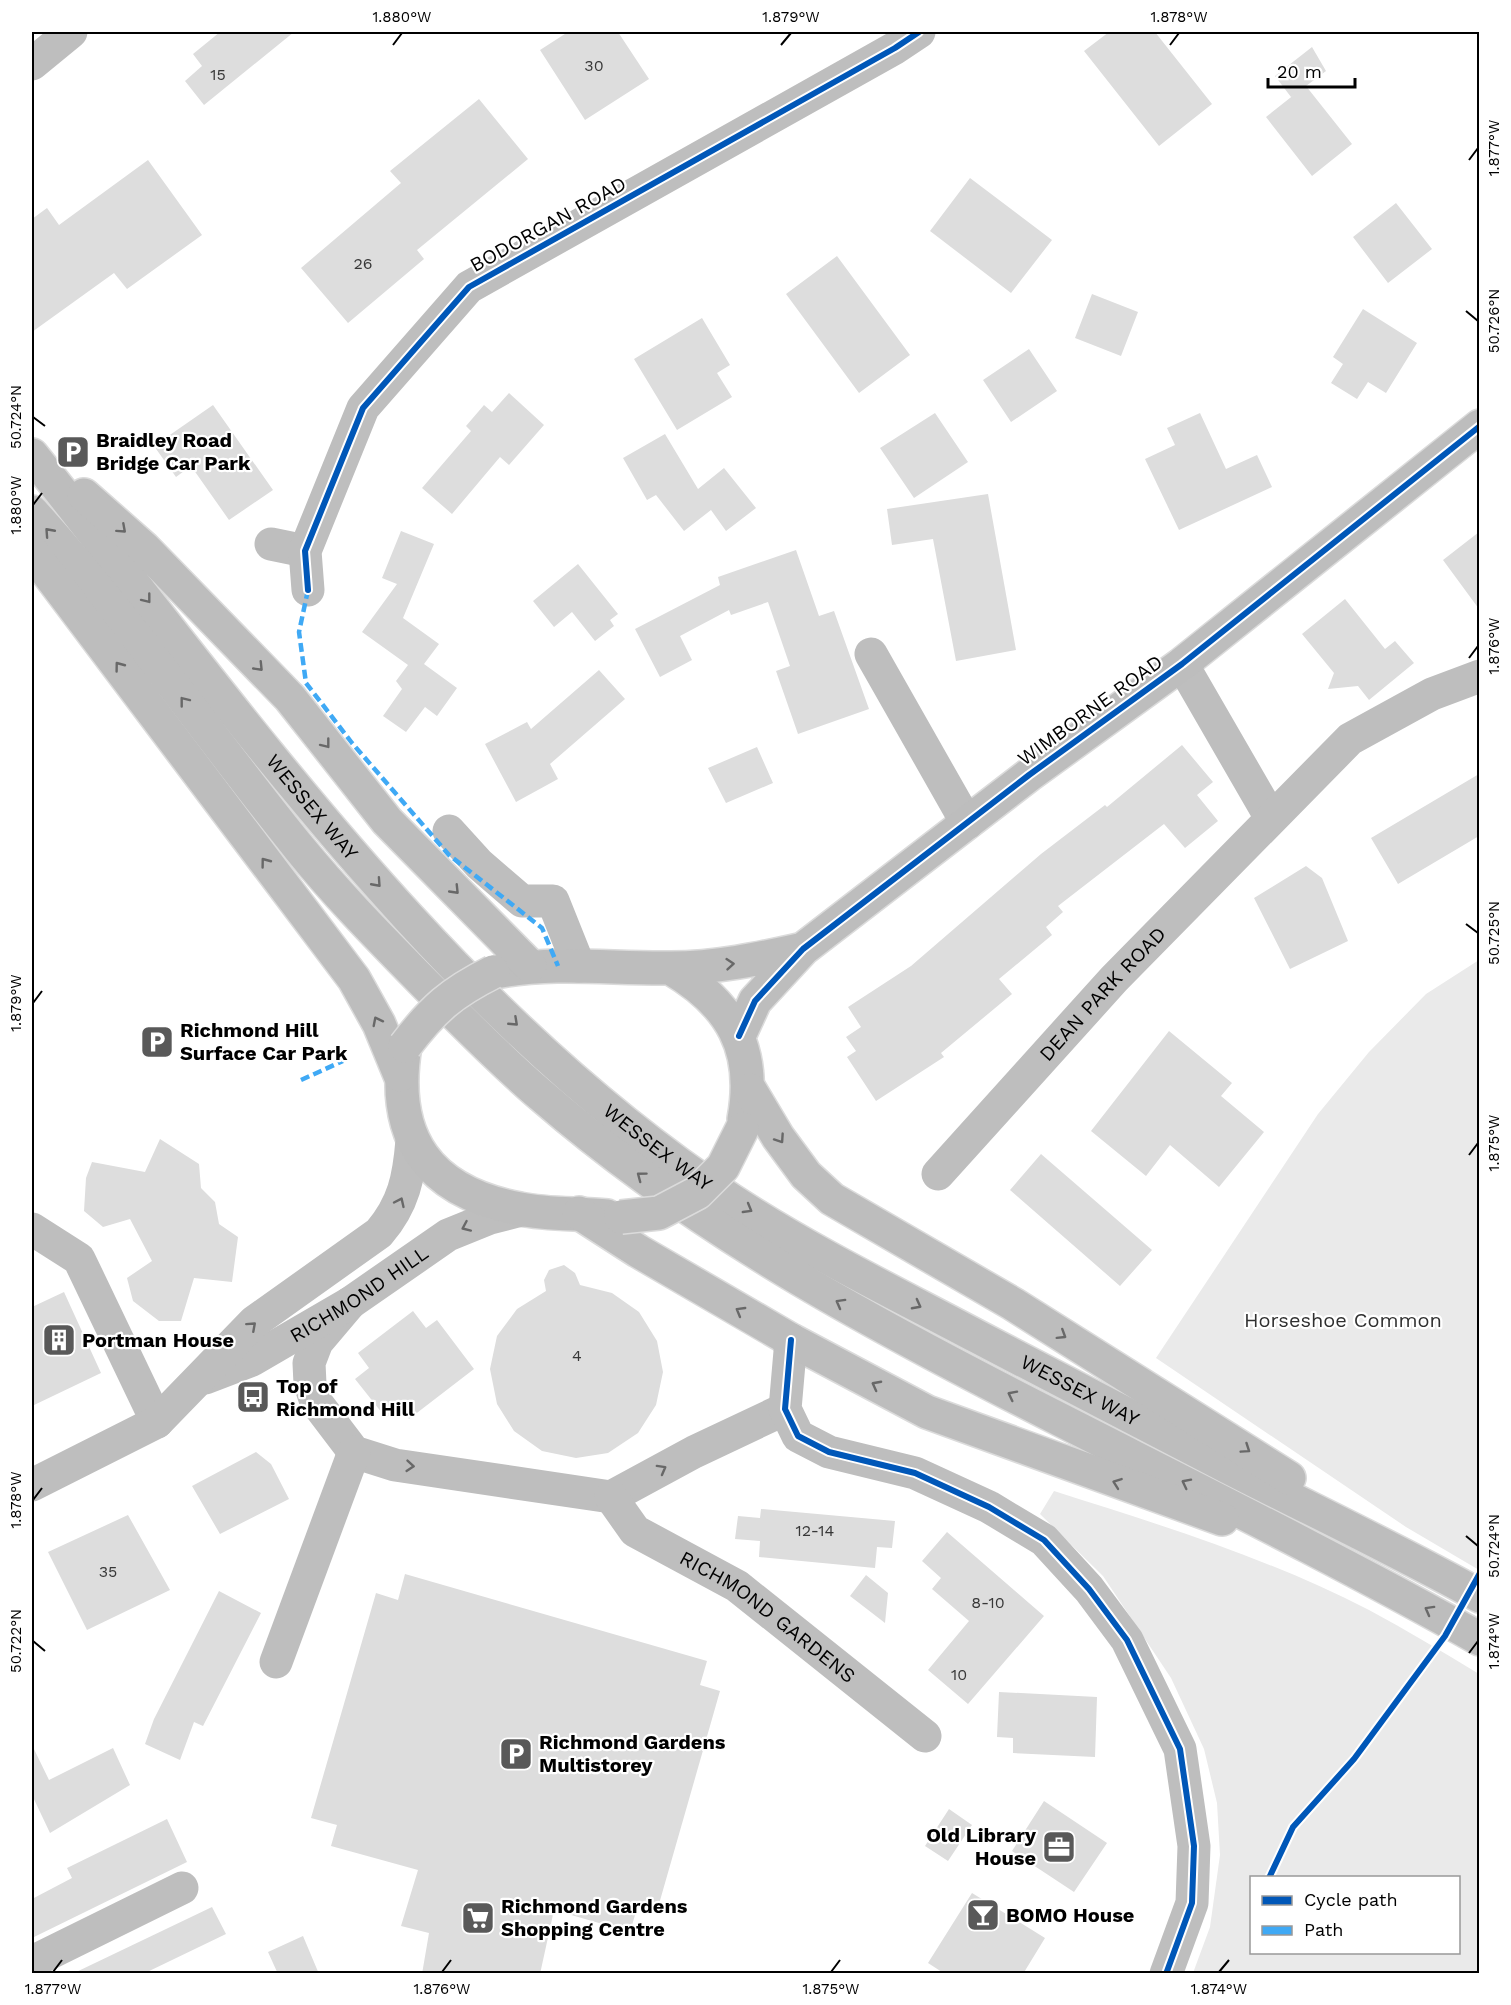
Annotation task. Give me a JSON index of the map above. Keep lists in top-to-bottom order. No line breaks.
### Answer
{"streets":{"main road":["WIMBORNE ROAD","WESSEX WAY"],"street":["BODORGAN ROAD","DEAN PARK ROAD","RICHMOND HILL","RICHMOND GARDENS"]},"parks":["Horseshoe Common"],"places":{"parking":["Braidley Road Bridge Car Park","Richmond Hill Surface Car Park","Richmond Gardens Multistorey"],"building":["Portman House"],"bus stop":["Top of Richmond Hill"],"office":["Old Library House"],"bar":["BOMO House"],"supermarket":["Richmond Gardens Shopping Centre"]},"house_numbers":["30","15","26","4","12-14","35","8-10","10"],"legend":["Cycle path","Path"],"scale_bar":"20 m","coordinates":["1.880°W","1.879°W","1.878°W","1.877°W","50.726°N","50.724°N","1.876°W","50.725°N","1.875°W","1.874°W","50.722°N"]}
